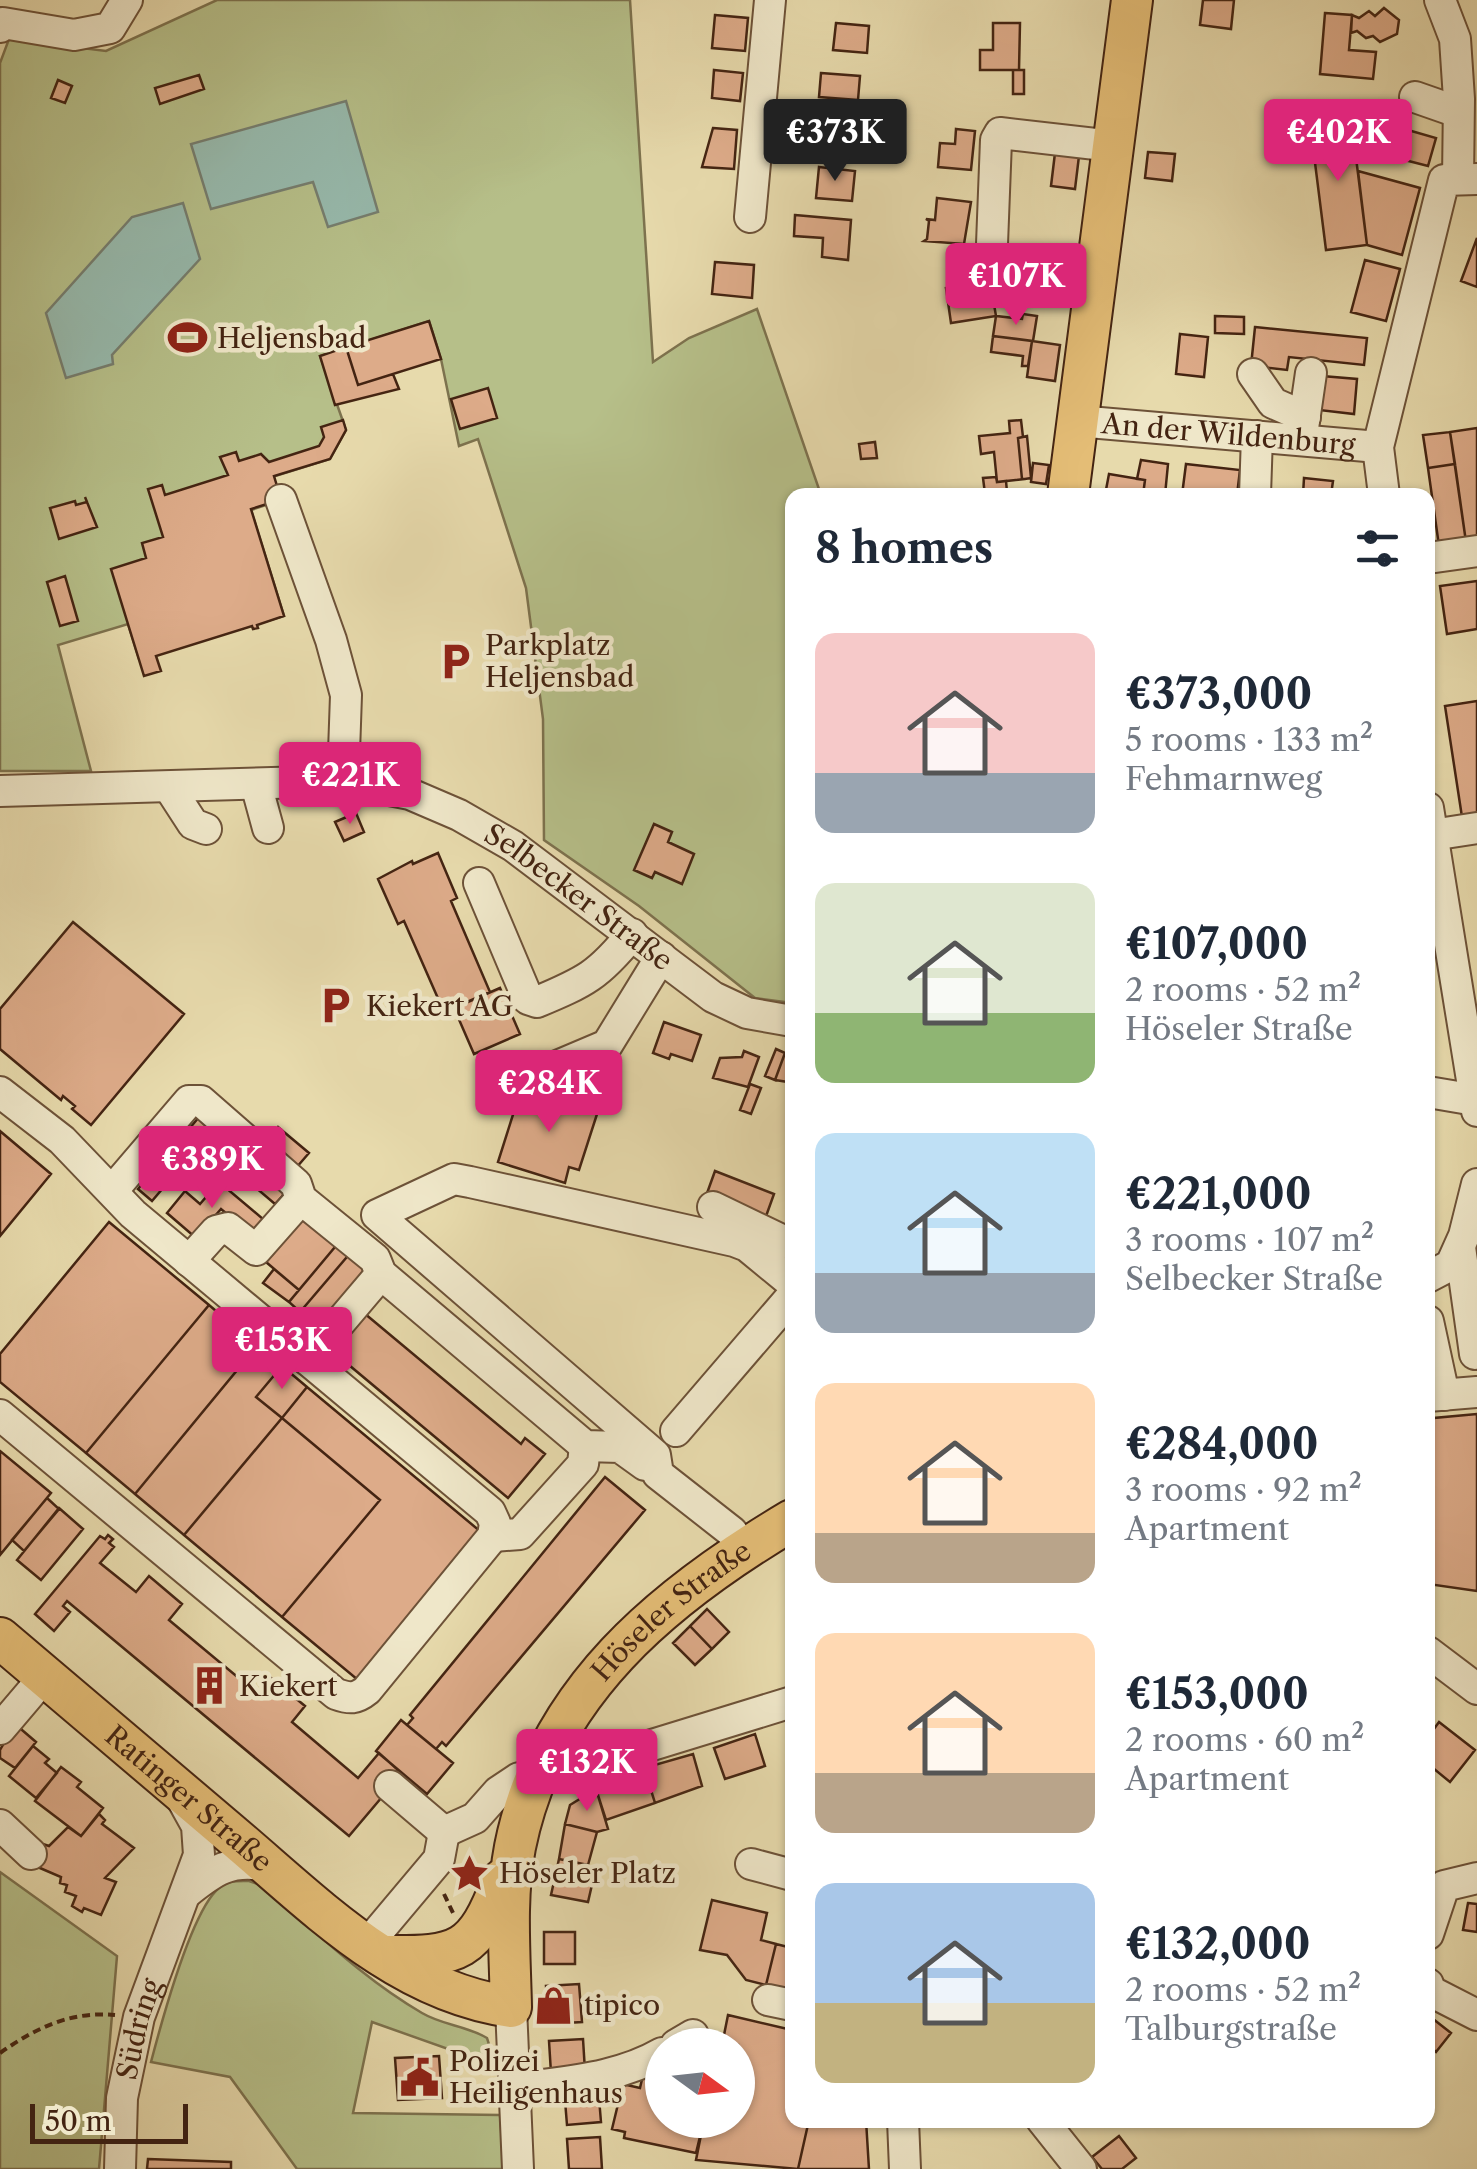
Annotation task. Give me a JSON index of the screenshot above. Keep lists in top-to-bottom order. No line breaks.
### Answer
{"streets":{"main road":["Höseler Straße","Ratinger Straße"],"street":["An der Wildenburg","Selbecker Straße","Südring"]},"crossings":[["Höseler Straße","Ratinger Straße"],["Ratinger Straße","Südring"]],"places":{"sports":["Heljensbad"],"parking":["Parkplatz Heljensbad","Kiekert AG"],"building":["Kiekert"],"place":["Höseler Platz"],"shop":["tipico"],"public building":["Polizei Heiligenhaus"]},"scale_bar":"50 m","north":"right","page":{"price":["€373K","€402K","€107K","€221K","€284K","€389K","€153K","€132K"],"heading":"8 homes","list":[{"name":"€373,000","note":"5 rooms · 133 m² · Fehmarnweg"},{"name":"€107,000","note":"2 rooms · 52 m² · Höseler Straße"},{"name":"€221,000","note":"3 rooms · 107 m² · Selbecker Straße"},{"name":"€284,000","note":"3 rooms · 92 m² · Apartment"},{"name":"€153,000","note":"2 rooms · 60 m² · Apartment"},{"name":"€132,000","note":"2 rooms · 52 m² · Talburgstraße"}],"scale":"50 m"}}
